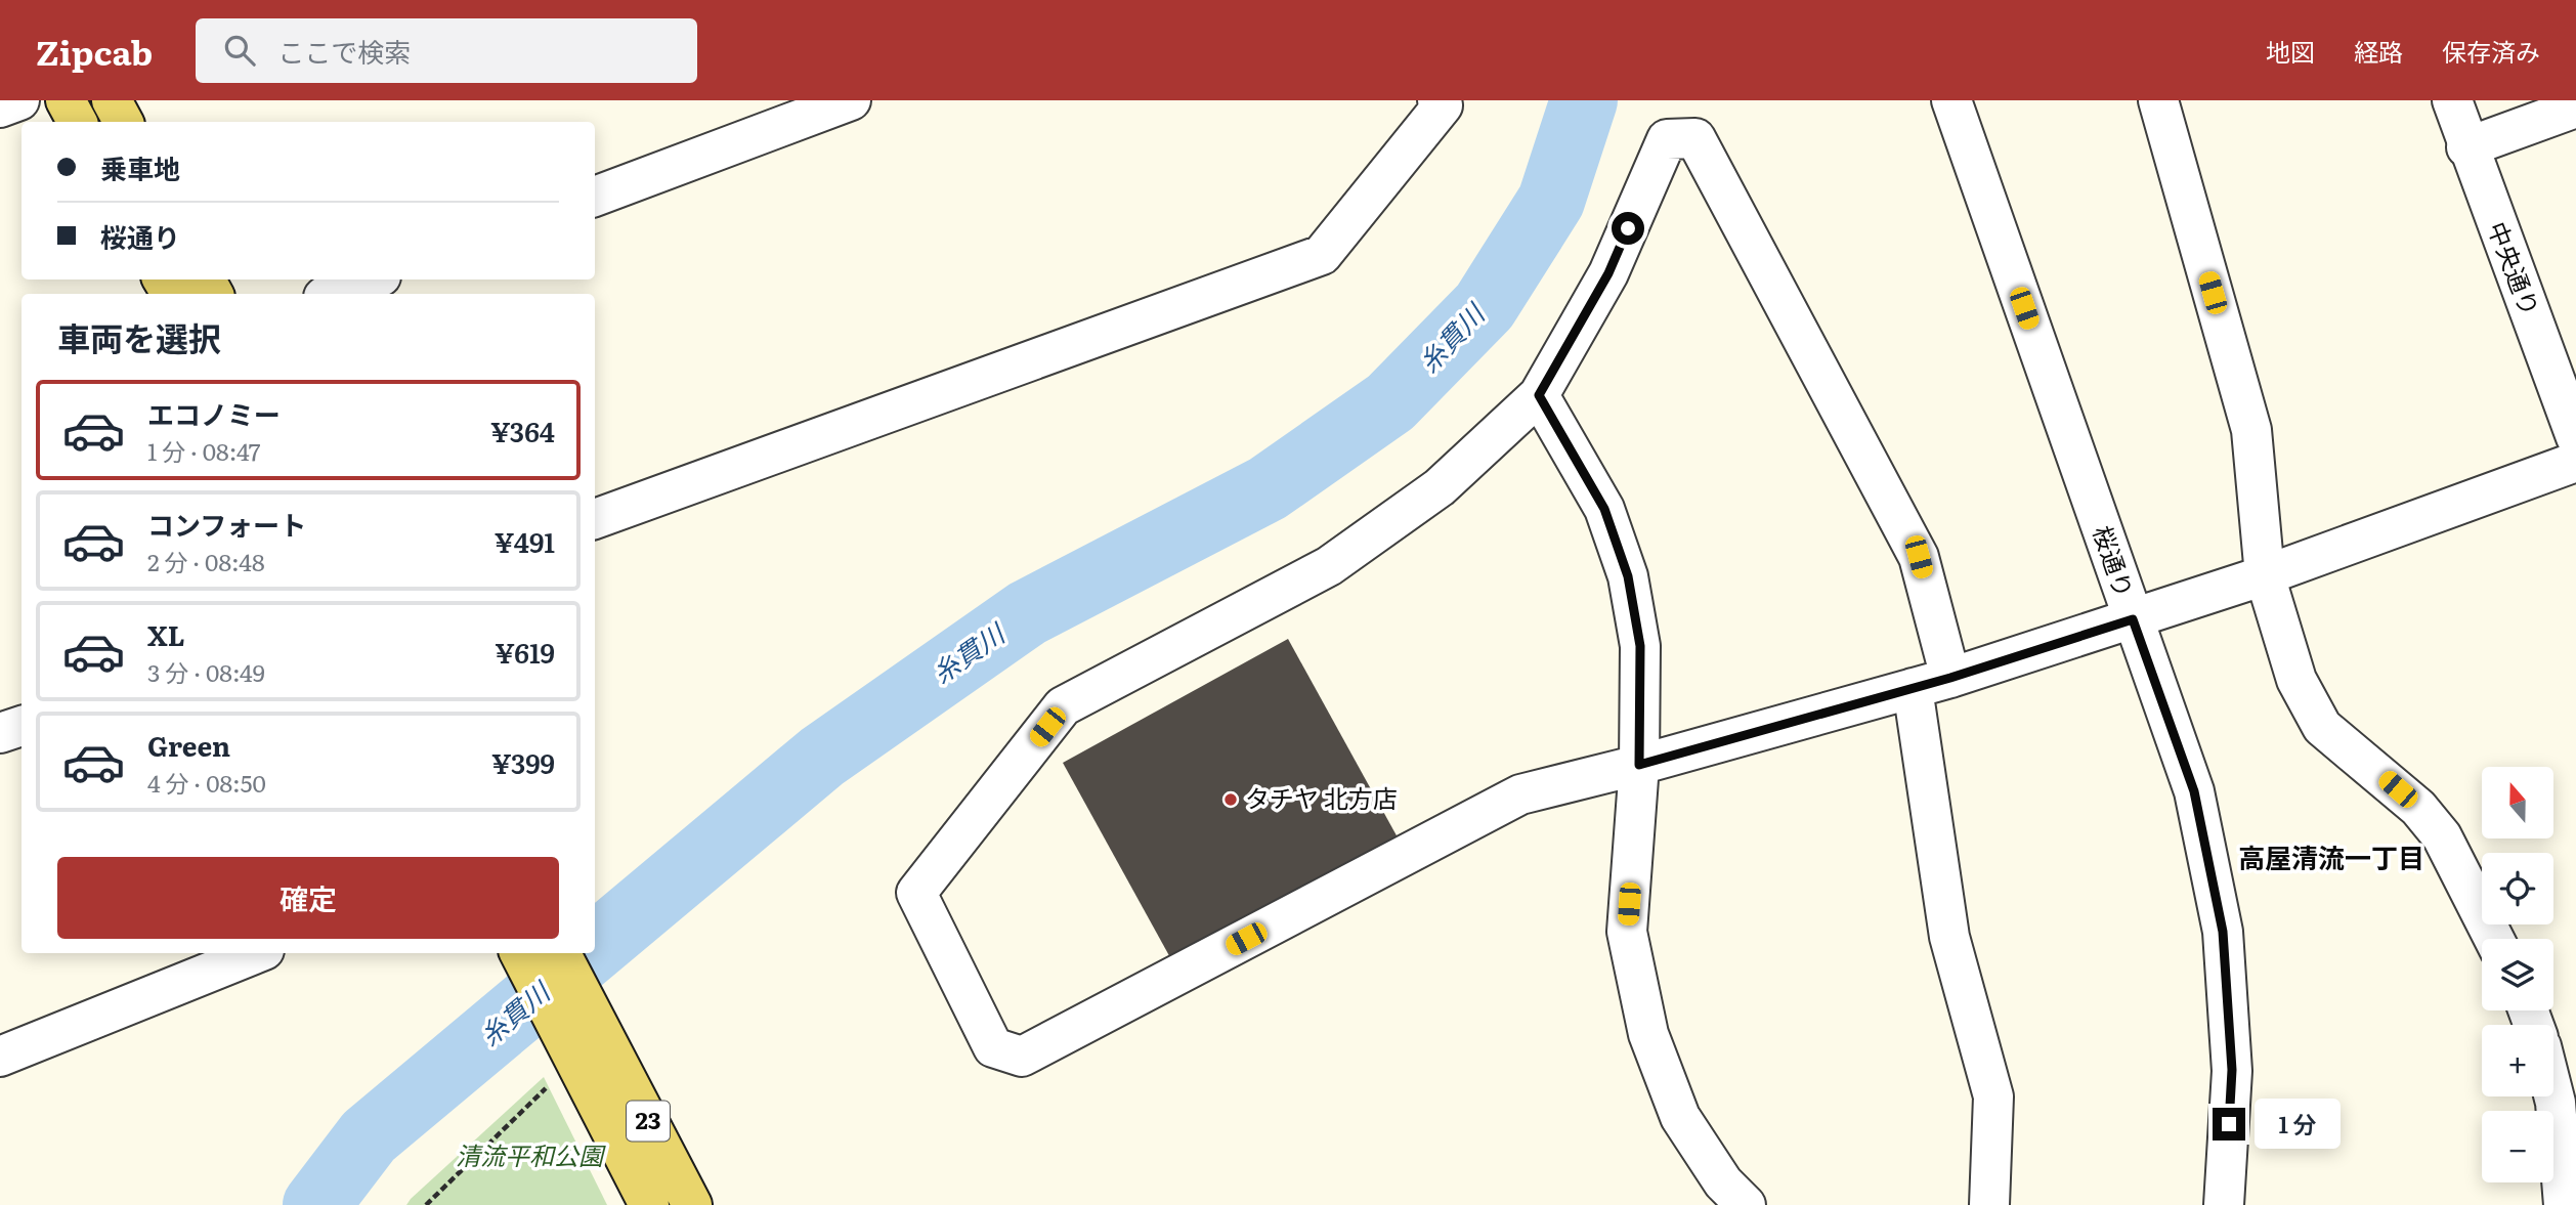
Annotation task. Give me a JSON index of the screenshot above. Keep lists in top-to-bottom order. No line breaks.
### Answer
{"streets":{"main road":["23"],"street":["中央通り","桜通り"]},"districts":["高屋清流一丁目"],"water":["糸貫川"],"parks":["清流平和公園"],"places":["タチヤ 北方店"],"north":"top","page":{"header":"Zipcab","search":"ここで検索","nav":["地図","経路","保存済み"],"banner":["乗車地","桜通り"],"heading":"車両を選択","list":[{"name":"エコノミー","note":"1 分 · 08:47","value":"¥364"},{"name":"コンフォート","note":"2 分 · 08:48","value":"¥491"},{"name":"XL","note":"3 分 · 08:49","value":"¥619"},{"name":"Green","note":"4 分 · 08:50","value":"¥399"}],"map_buttons":["+","−"],"buttons":"確定","bubble":"1 分"}}
